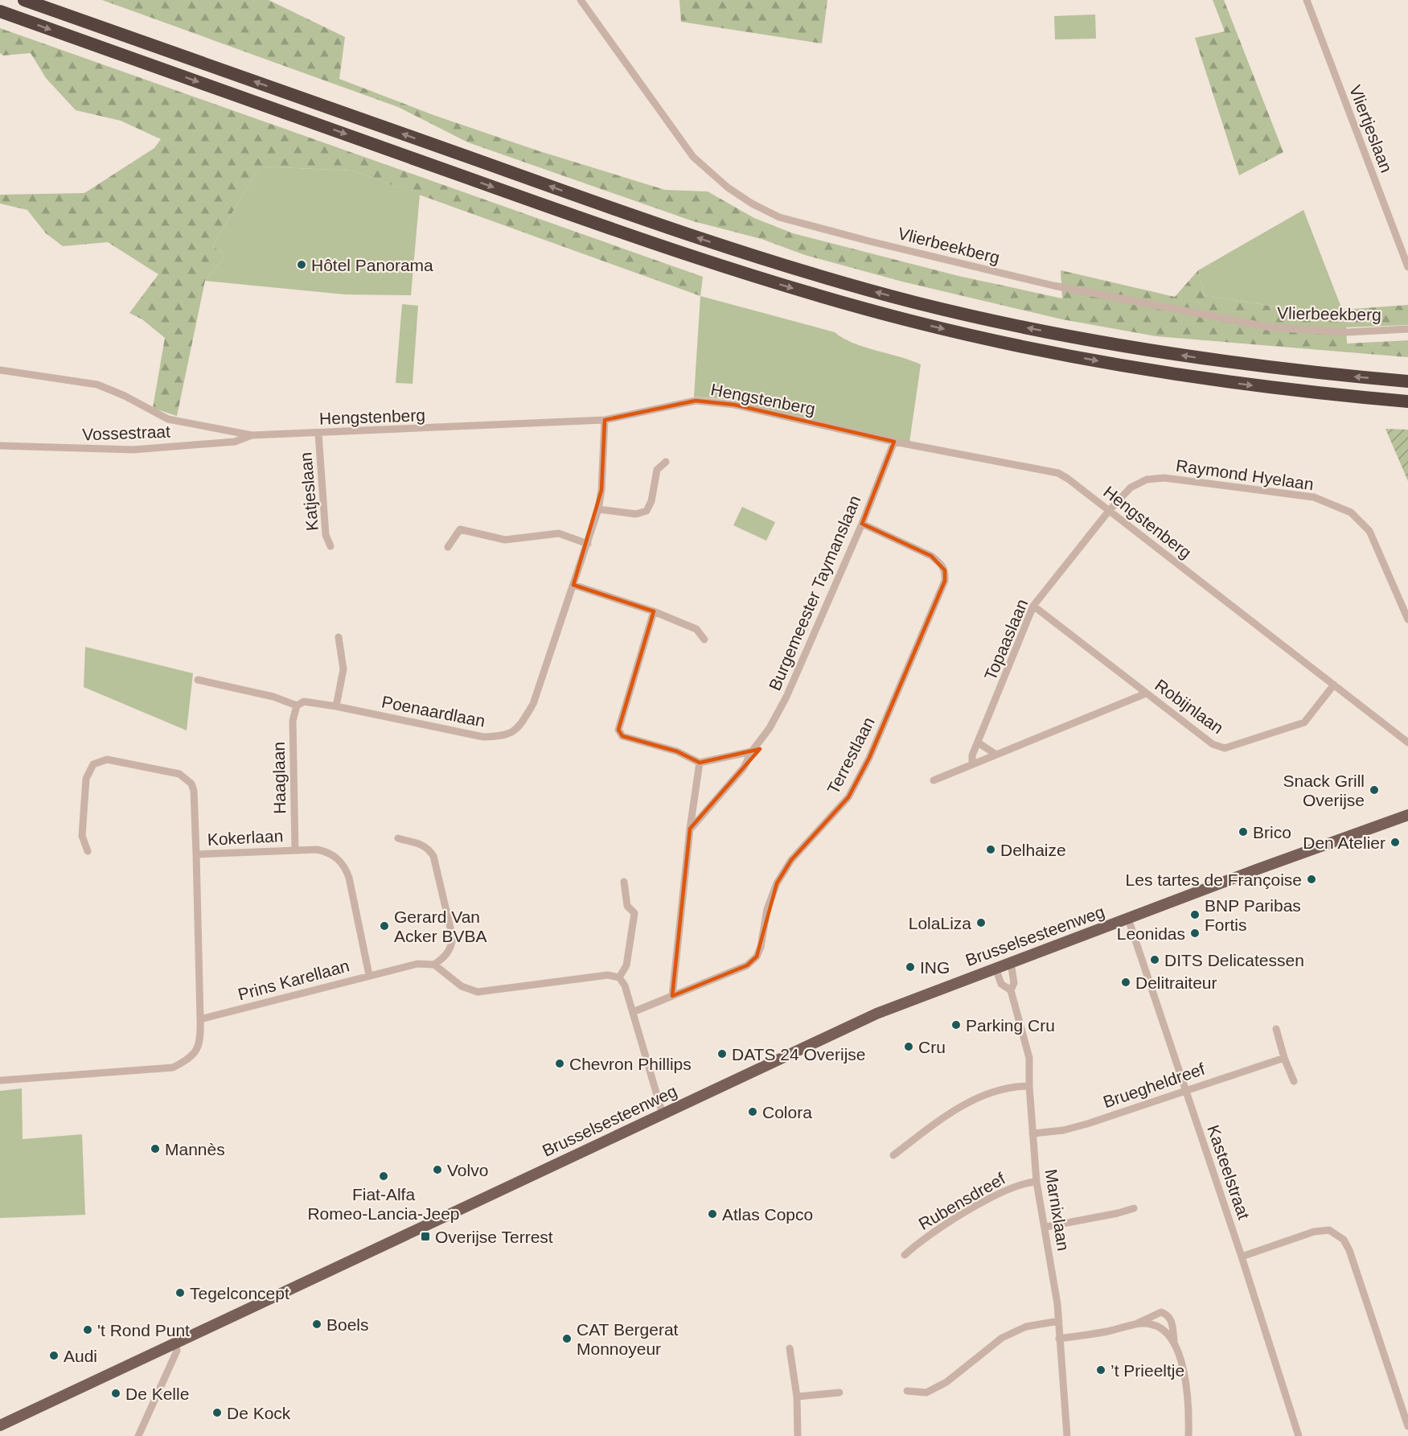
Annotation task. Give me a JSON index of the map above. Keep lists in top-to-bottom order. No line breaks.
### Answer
{"streets":{"main road":["Brusselsesteenweg"],"street":["Vliertjeslaan","Vlierbeekberg","Hengstenberg","Vossestraat","Raymond Hyelaan","Katjeslaan","Burgemeester Taymanslaan","Topaaslaan","Robijnlaan","Poenaardlaan","Terrestlaan","Haaglaan","Kokerlaan","Prins Karellaan","Bruegheldreef","Kasteelstraat","Rubensdreef","Marnixlaan"]},"crossings":[["Hengstenberg","Vossestraat"],["Hengstenberg","Raymond Hyelaan"],["Hengstenberg","Katjeslaan"],["Hengstenberg","Burgemeester Taymanslaan"],["Hengstenberg","Topaaslaan"],["Hengstenberg","Robijnlaan"],["Hengstenberg","Poenaardlaan"],["Raymond Hyelaan","Topaaslaan"],["Burgemeester Taymanslaan","Terrestlaan"],["Topaaslaan","Robijnlaan"],["Poenaardlaan","Haaglaan"],["Haaglaan","Kokerlaan"],["Kokerlaan","Prins Karellaan"],["Brusselsesteenweg","Kasteelstraat"],["Brusselsesteenweg","Marnixlaan"],["Bruegheldreef","Kasteelstraat"],["Bruegheldreef","Marnixlaan"],["Rubensdreef","Marnixlaan"]],"places":{"other":["Hôtel Panorama","Snack Grill Overijse","Brico","Den Atelier","Delhaize","Les tartes de Françoise","BNP Paribas Fortis","LolaLiza","Gerard Van Acker BVBA","Leonidas","DITS Delicatessen","ING","Delitraiteur","Parking Cru","Cru","DATS 24 Overijse","Chevron Phillips","Colora","Mannès","Volvo","Fiat-Alfa Romeo-Lancia-Jeep","Atlas Copco","Tegelconcept","Boels","'t Rond Punt","CAT Bergerat Monnoyeur","Audi","’t Prieeltje","De Kelle","De Kock"],"transit":["Overijse Terrest"]}}
